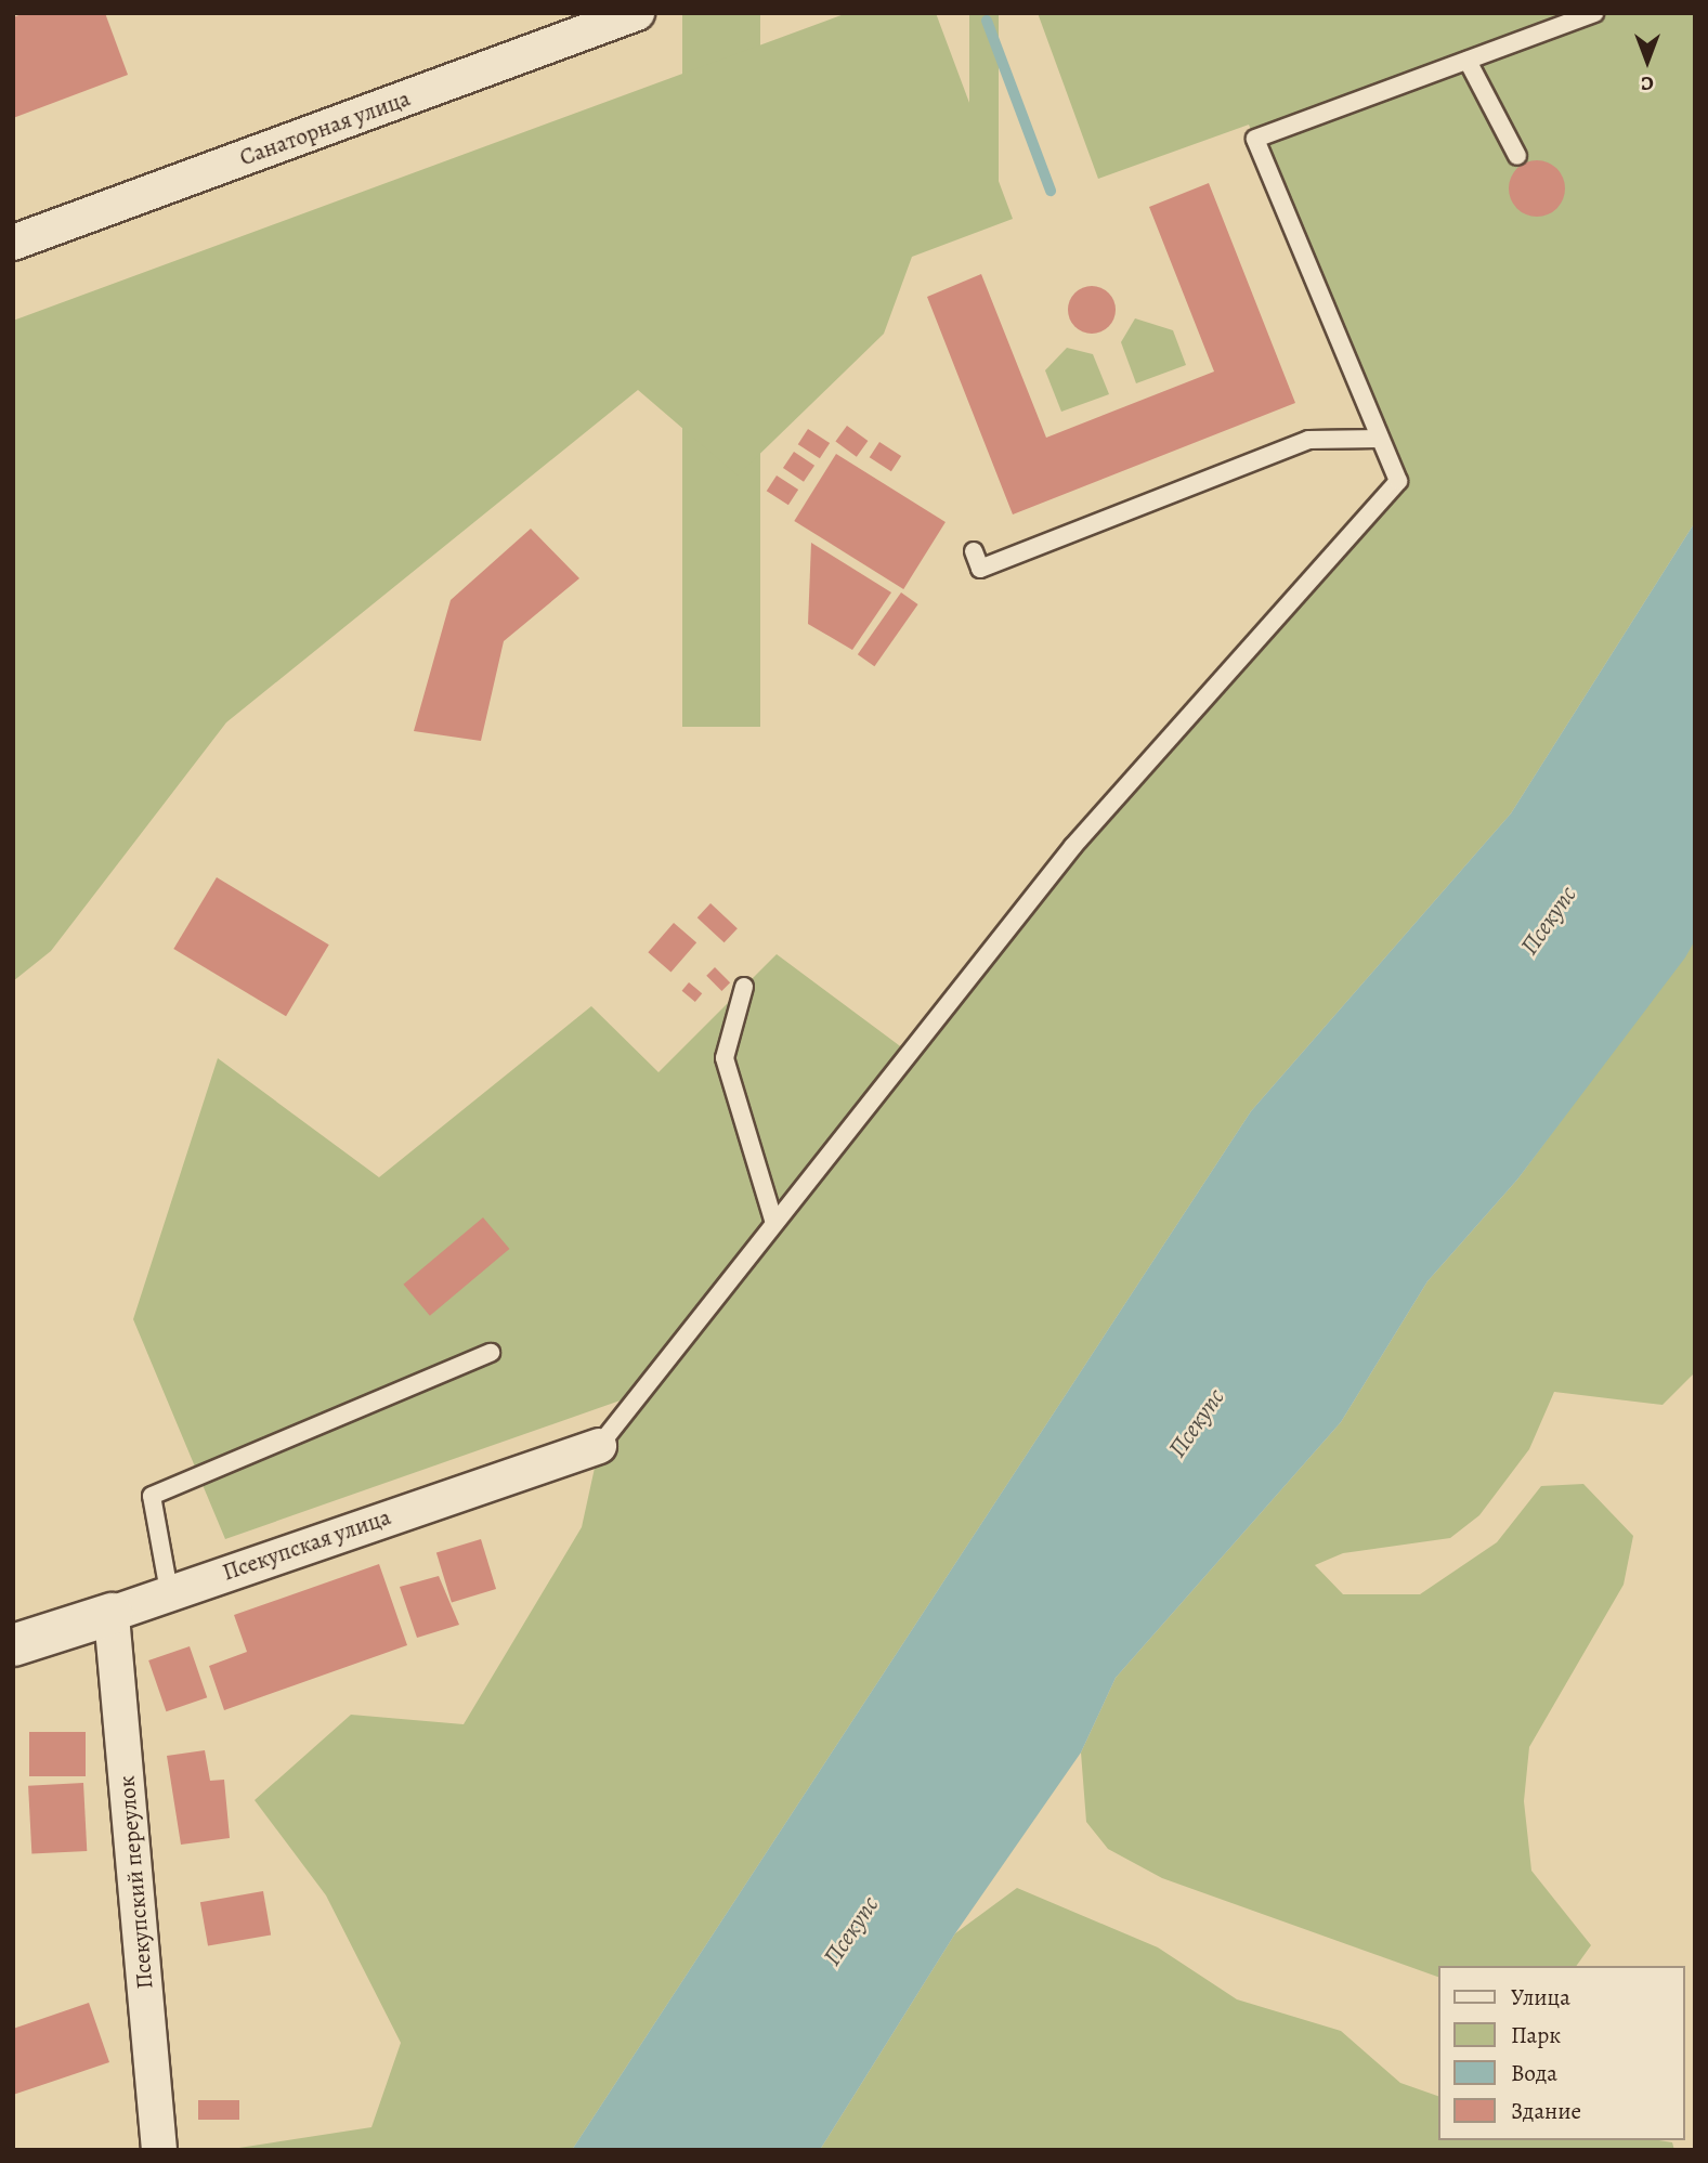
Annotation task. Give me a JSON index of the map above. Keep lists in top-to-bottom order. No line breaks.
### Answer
{"streets":{"street":["Санаторная улица","Псекупская улица","Псекупский переулок"]},"crossings":[["Псекупская улица","Псекупский переулок"]],"water":["Псекупс"],"legend":["Улица","Парк","Вода","Здание"],"north":"bottom"}
